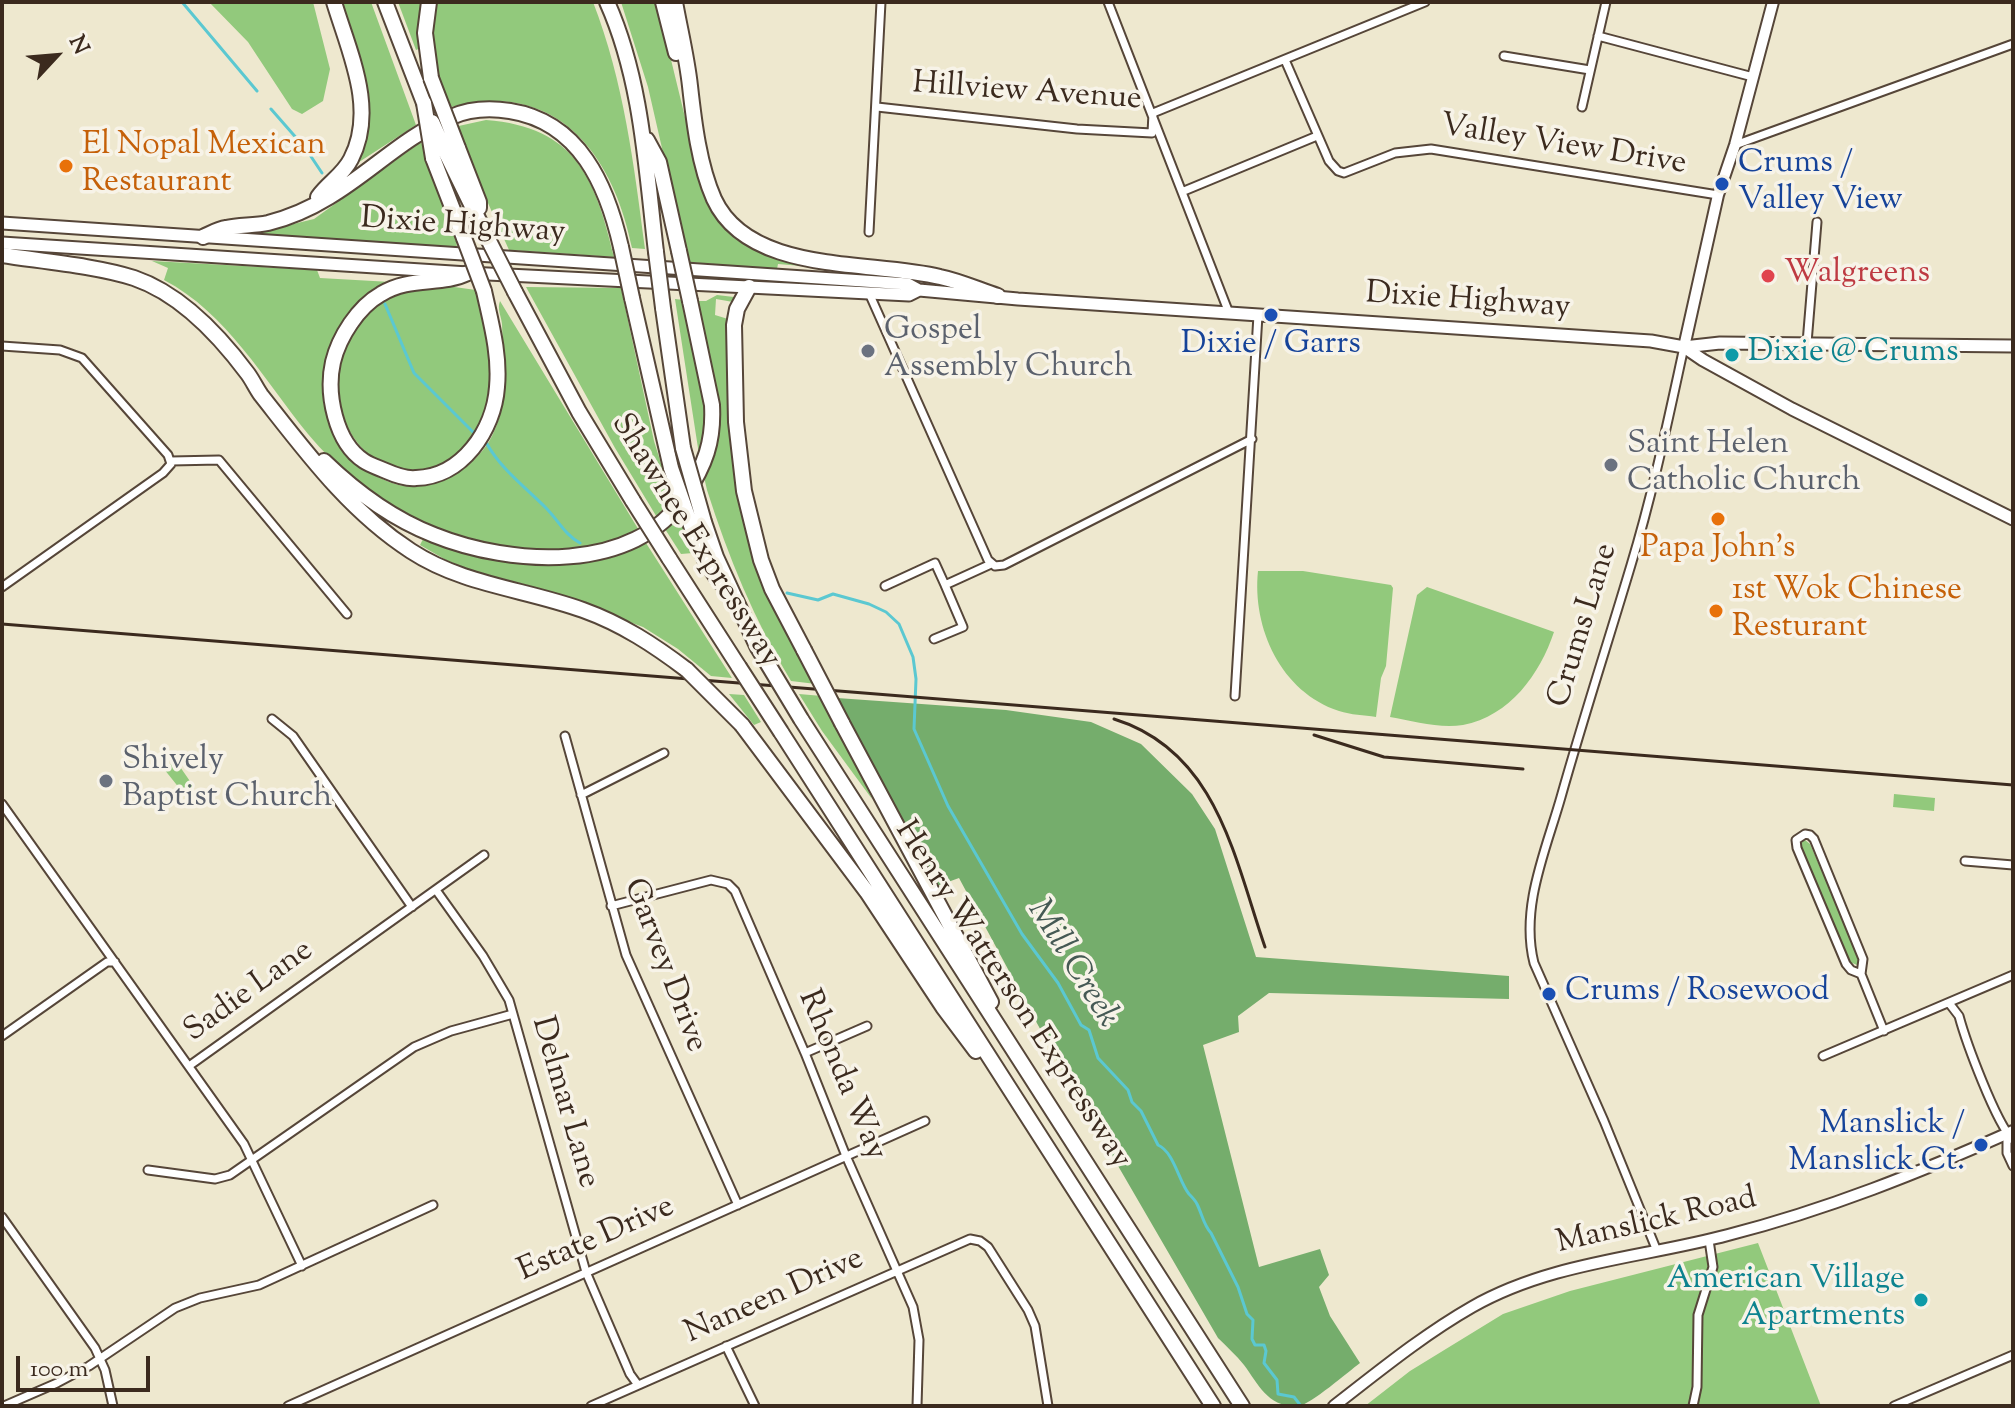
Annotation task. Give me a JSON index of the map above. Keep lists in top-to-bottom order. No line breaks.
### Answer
{"streets":{"highway":["Shawnee Expressway","Henry Watterson Expressway"],"main road":["Dixie Highway","Crums Lane","Manslick Road"],"street":["Hillview Avenue","Valley View Drive","Garvey Drive","Sadie Lane","Rhonda Way","Delmar Lane","Estate Drive","Naneen Drive"]},"crossings":[["Hillview Avenue","Valley View Drive"],["Valley View Drive","Crums Lane"],["Dixie Highway","Crums Lane"],["Shawnee Expressway","Henry Watterson Expressway"],["Crums Lane","Manslick Road"],["Garvey Drive","Rhonda Way"],["Garvey Drive","Estate Drive"],["Sadie Lane","Delmar Lane"],["Rhonda Way","Estate Drive"],["Rhonda Way","Naneen Drive"],["Delmar Lane","Estate Drive"],["Delmar Lane","Naneen Drive"]],"water":["Mill Creek"],"places":["El Nopal Mexican Restaurant","Crums / Valley View","Walgreens","Dixie / Garrs","Gospel Assembly Church","Dixie @ Crums","Saint Helen Catholic Church","Papa John's","1st Wok Chinese Resturant","Shively Baptist Church","Crums / Rosewood","Manslick / Manslick Ct.","American Village Apartments"],"scale_bar":"100 m","north":"top right"}
